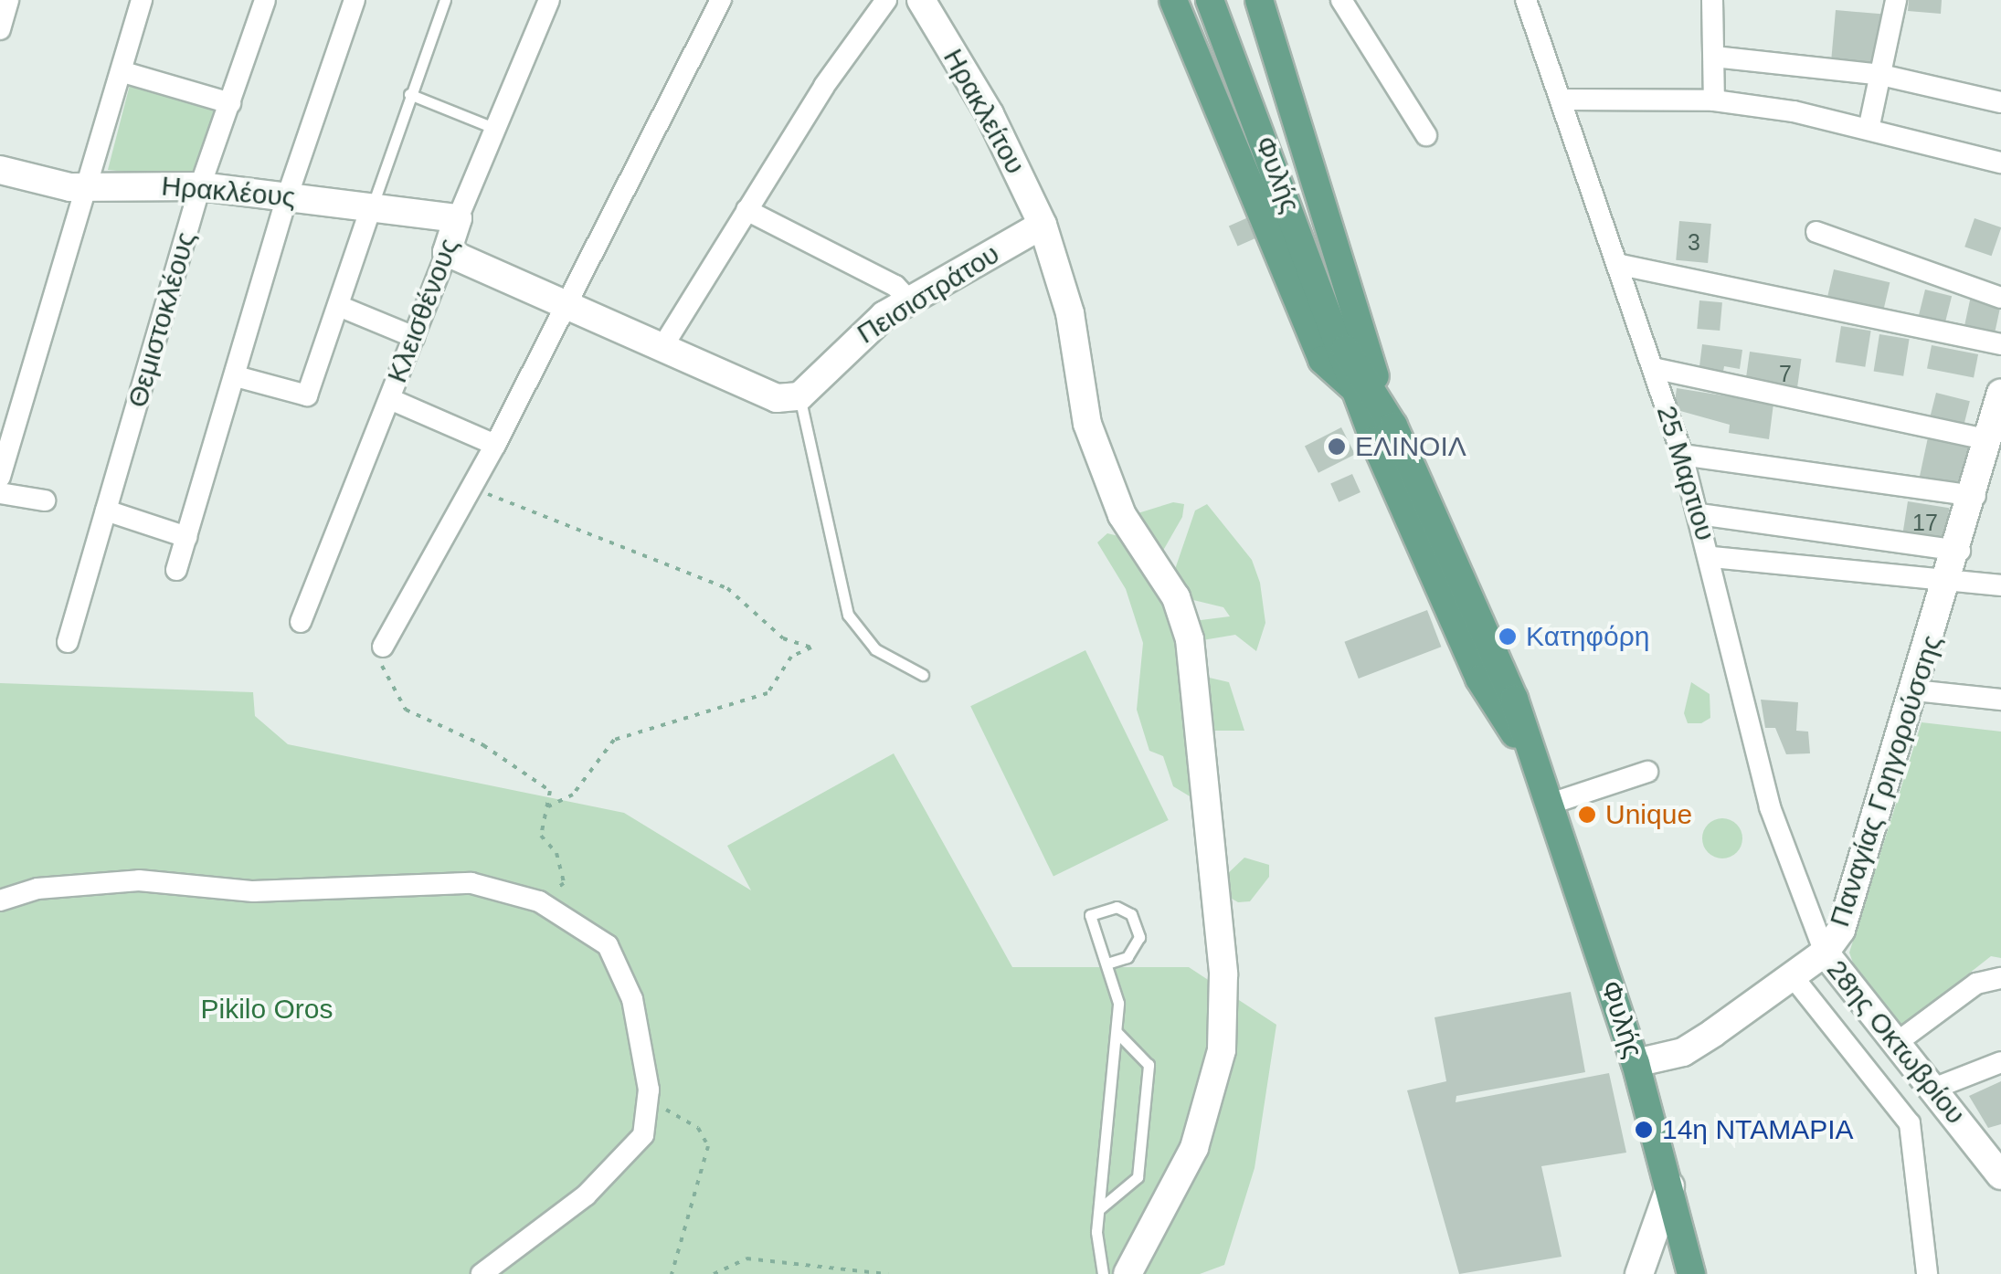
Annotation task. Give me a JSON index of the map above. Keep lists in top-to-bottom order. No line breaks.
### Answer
{"streets":{"main road":["Φυλής"],"street":["Ηρακλείτου","Ηρακλέους","Πεισιστράτου","Κλεισθένους","Θεμιστοκλέους","25 Μαρτιου","Παναγίας Γρηγορούσσης","28ης Οκτωβρίου"]},"crossings":[["Ηρακλείτου","Πεισιστράτου"],["Φυλής","Παναγίας Γρηγορούσσης"],["Ηρακλέους","Κλεισθένους"],["Ηρακλέους","Θεμιστοκλέους"],["25 Μαρτιου","Παναγίας Γρηγορούσσης"],["25 Μαρτιου","28ης Οκτωβρίου"],["Παναγίας Γρηγορούσσης","28ης Οκτωβρίου"]],"parks":["Pikilo Oros"],"places":["ΕΛΙΝΟΙΛ","Κατηφόρη","Unique","14η ΝΤΑΜΑΡΙΑ"],"house_numbers":["3","7","17"]}
